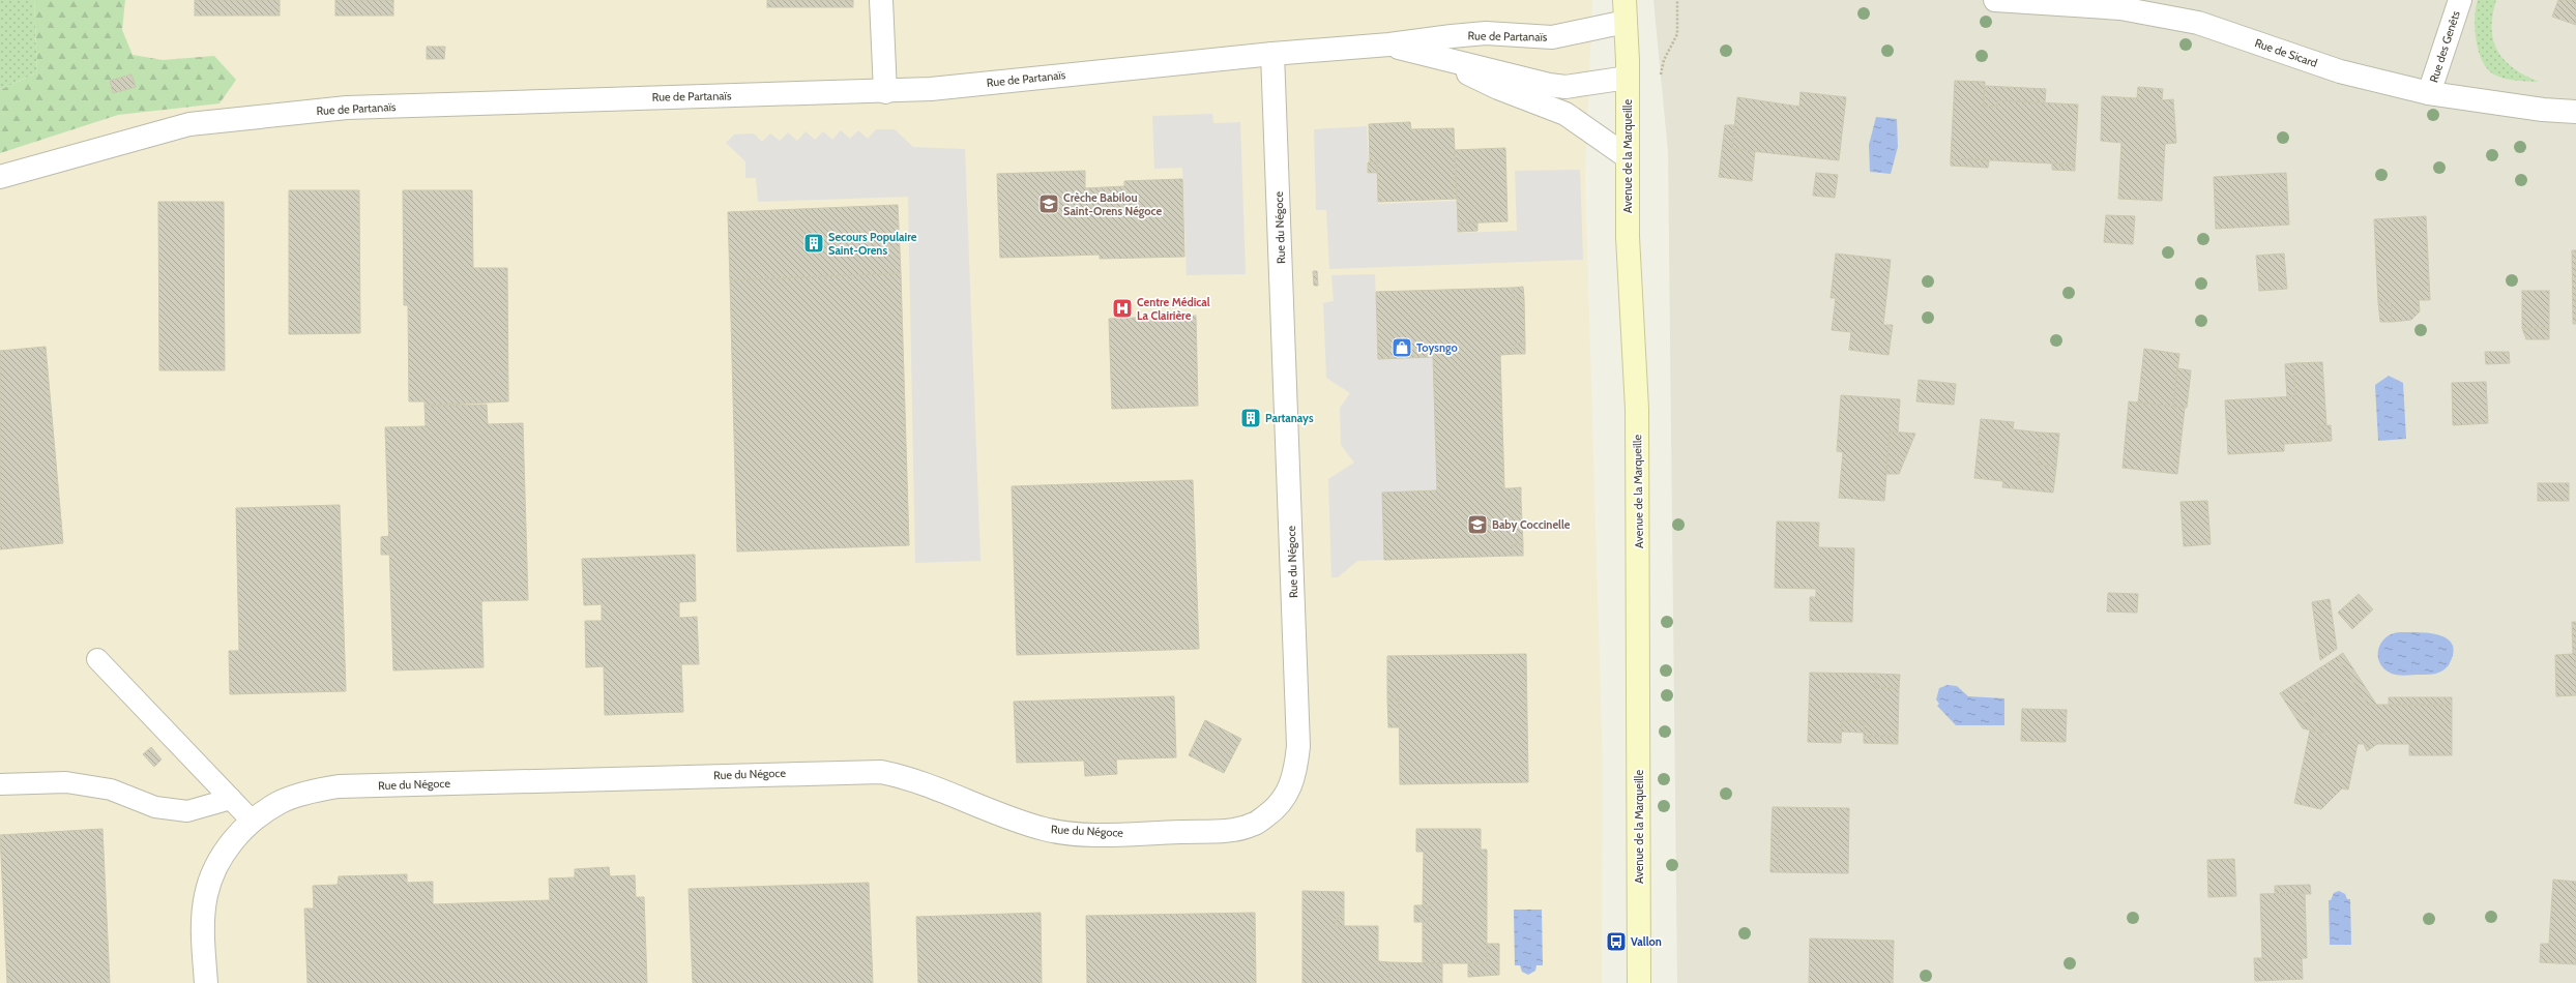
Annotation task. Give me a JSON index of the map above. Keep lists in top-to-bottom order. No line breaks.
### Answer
{"streets":{"street":["Rue de Partanaïs","Rue des Genêts","Rue de Sicard","Avenue de la Marqueille","Rue du Négoce"]},"crossings":[["Rue de Partanaïs","Avenue de la Marqueille"],["Rue de Partanaïs","Rue du Négoce"],["Rue des Genêts","Rue de Sicard"]],"places":{"school or university":["Crèche Babilou Saint-Orens Négoce","Baby Coccinelle"],"building":["Secours Populaire Saint-Orens","Partanays"],"hospital":["Centre Médical La Clairière"],"shop":["Toysngo"],"bus stop":["Vallon"]}}
